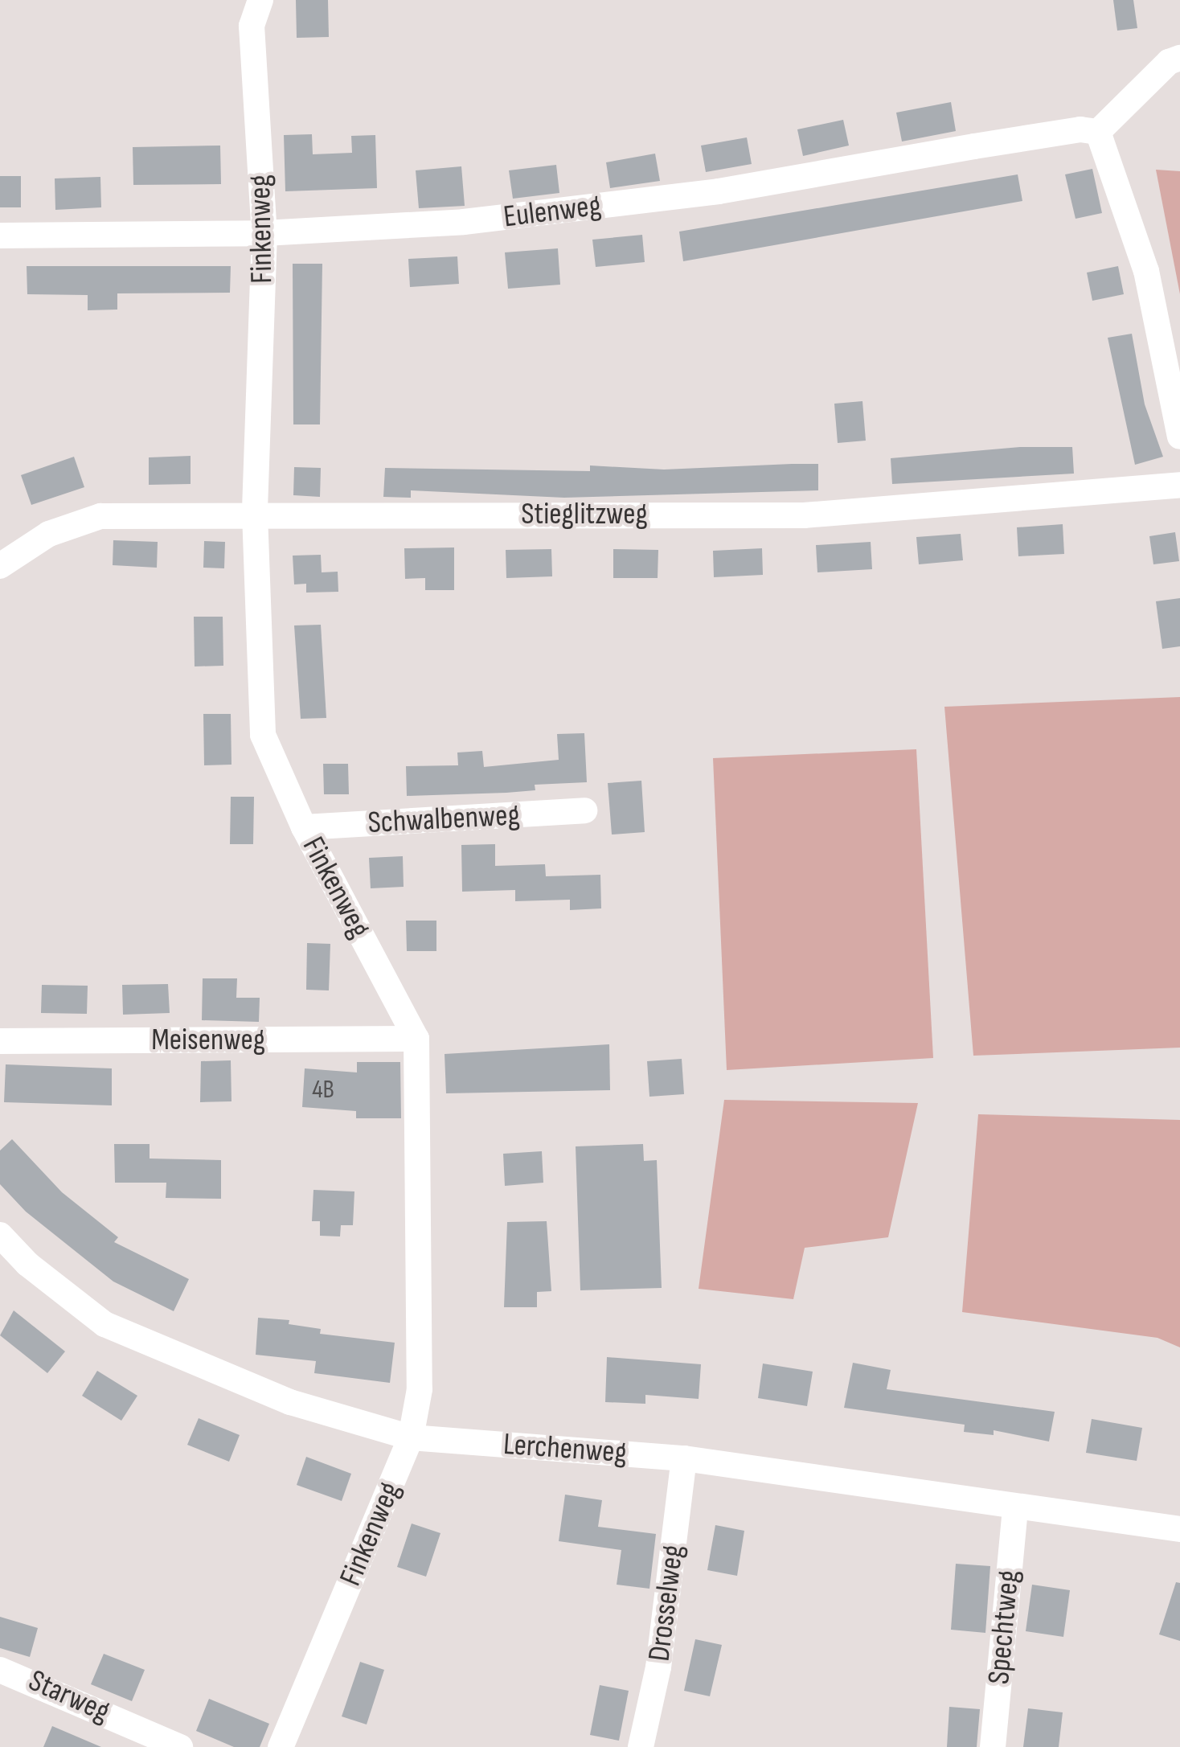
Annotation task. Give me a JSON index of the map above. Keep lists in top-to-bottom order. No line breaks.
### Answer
{"streets":{"street":["Eulenweg","Finkenweg","Stieglitzweg","Schwalbenweg","Meisenweg","Lerchenweg","Drosselweg","Spechtweg","Starweg"]},"crossings":[["Eulenweg","Finkenweg"],["Finkenweg","Stieglitzweg"],["Finkenweg","Schwalbenweg"],["Finkenweg","Meisenweg"],["Finkenweg","Lerchenweg"],["Lerchenweg","Drosselweg"],["Lerchenweg","Spechtweg"]],"house_numbers":["4B"]}
